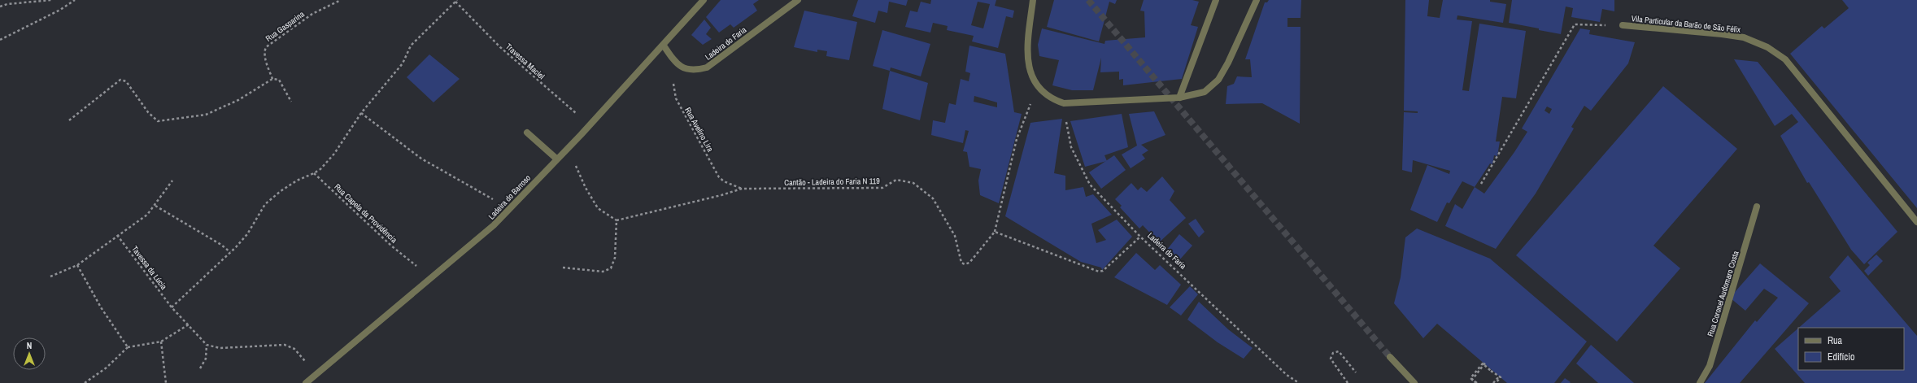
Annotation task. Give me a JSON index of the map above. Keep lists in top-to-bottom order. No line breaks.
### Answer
{"streets":{"street":["Vila Particular da Barão de São Félix","Ladeira do Faria","Ladeira do Barroso","Rua Coronel Audomaro Costa"],"path":["Rua Gasparina","Travessa Maciel","Rua Avelino Lira","Cantão - Ladeira do Faria N 119","Rua Capela da Providência","Tavessa da Lúcia"]},"crossings":[["Ladeira do Faria","Rua Avelino Lira"],["Ladeira do Faria","Ladeira do Barroso"],["Travessa Maciel","Ladeira do Barroso"],["Rua Avelino Lira","Cantão - Ladeira do Faria N 119"],["Ladeira do Barroso","Rua Capela da Providência"]],"legend":["Rua","Edifício"],"north":"top"}
